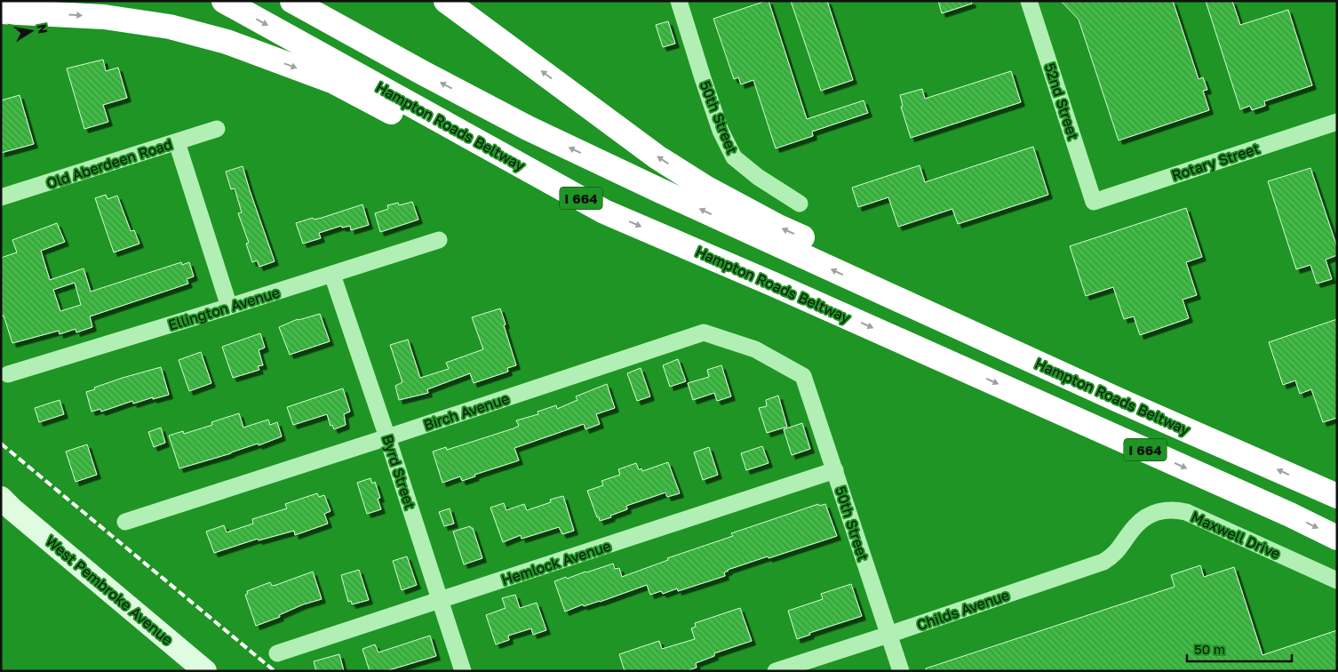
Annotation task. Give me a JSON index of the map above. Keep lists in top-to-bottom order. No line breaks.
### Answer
{"streets":{"highway":["Hampton Roads Beltway","I 664"],"main road":["West Pembroke Avenue"],"street":["52nd Street","50th Street","Rotary Street","Old Aberdeen Road","Ellington Avenue","Birch Avenue","Byrd Street","Maxwell Drive","Hemlock Avenue","Childs Avenue"]},"crossings":[["52nd Street","Rotary Street"],["50th Street","Birch Avenue"],["50th Street","Hemlock Avenue"],["50th Street","Childs Avenue"],["Ellington Avenue","Byrd Street"],["Birch Avenue","Byrd Street"],["Byrd Street","Hemlock Avenue"],["Maxwell Drive","Childs Avenue"]],"scale_bar":"50 m","north":"right"}
